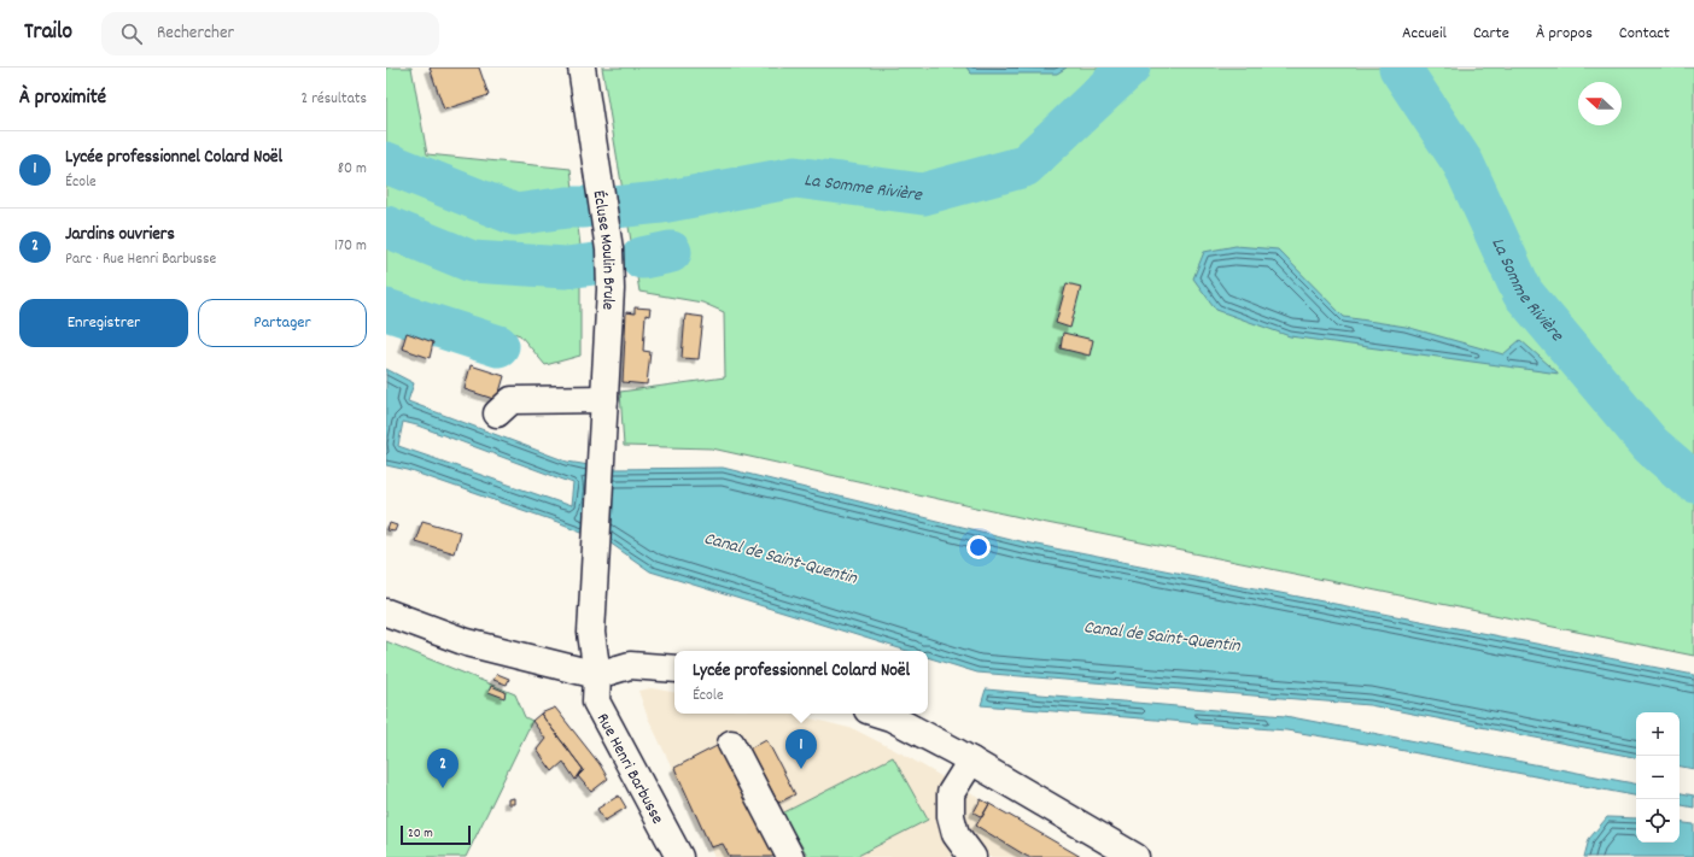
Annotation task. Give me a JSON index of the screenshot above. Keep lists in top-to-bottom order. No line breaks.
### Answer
{"streets":{"street":["Écluse Moulin Brule","Rue Henri Barbusse"]},"crossings":[["Écluse Moulin Brule","Rue Henri Barbusse"]],"water":["La Somme Rivière","Canal de Saint-Quentin"],"scale_bar":"20 m","north":"left","page":{"header":"Trailo","search":"Rechercher","nav":["Accueil","Carte","À propos","Contact"],"heading":["À proximité","2 résultats"],"list":[{"mark":"1","name":"Lycée professionnel Colard Noël","note":"École","value":"80 m"},{"mark":"2","name":"Jardins ouvriers","note":"Parc · Rue Henri Barbusse","value":"170 m"}],"buttons":["Enregistrer","Partager"],"popup":["Lycée professionnel Colard Noël","École"],"map_buttons":["+","−"],"pins":["1","2"],"scale":"20 m"}}
